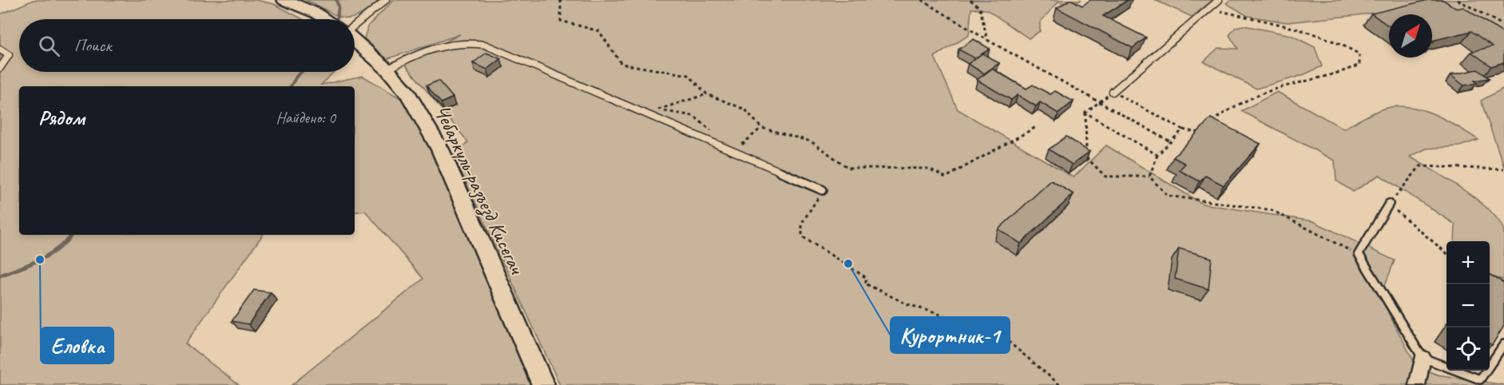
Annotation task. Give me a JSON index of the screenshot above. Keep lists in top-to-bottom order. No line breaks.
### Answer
{"streets":{"street":["Чебаркуль-разъезд Кисегач"]},"places":["Еловка","Курортник-1"],"north":"top right","page":{"search":"Поиск","heading":["Рядом","Найдено: 0"],"map_buttons":["+","−"]}}
